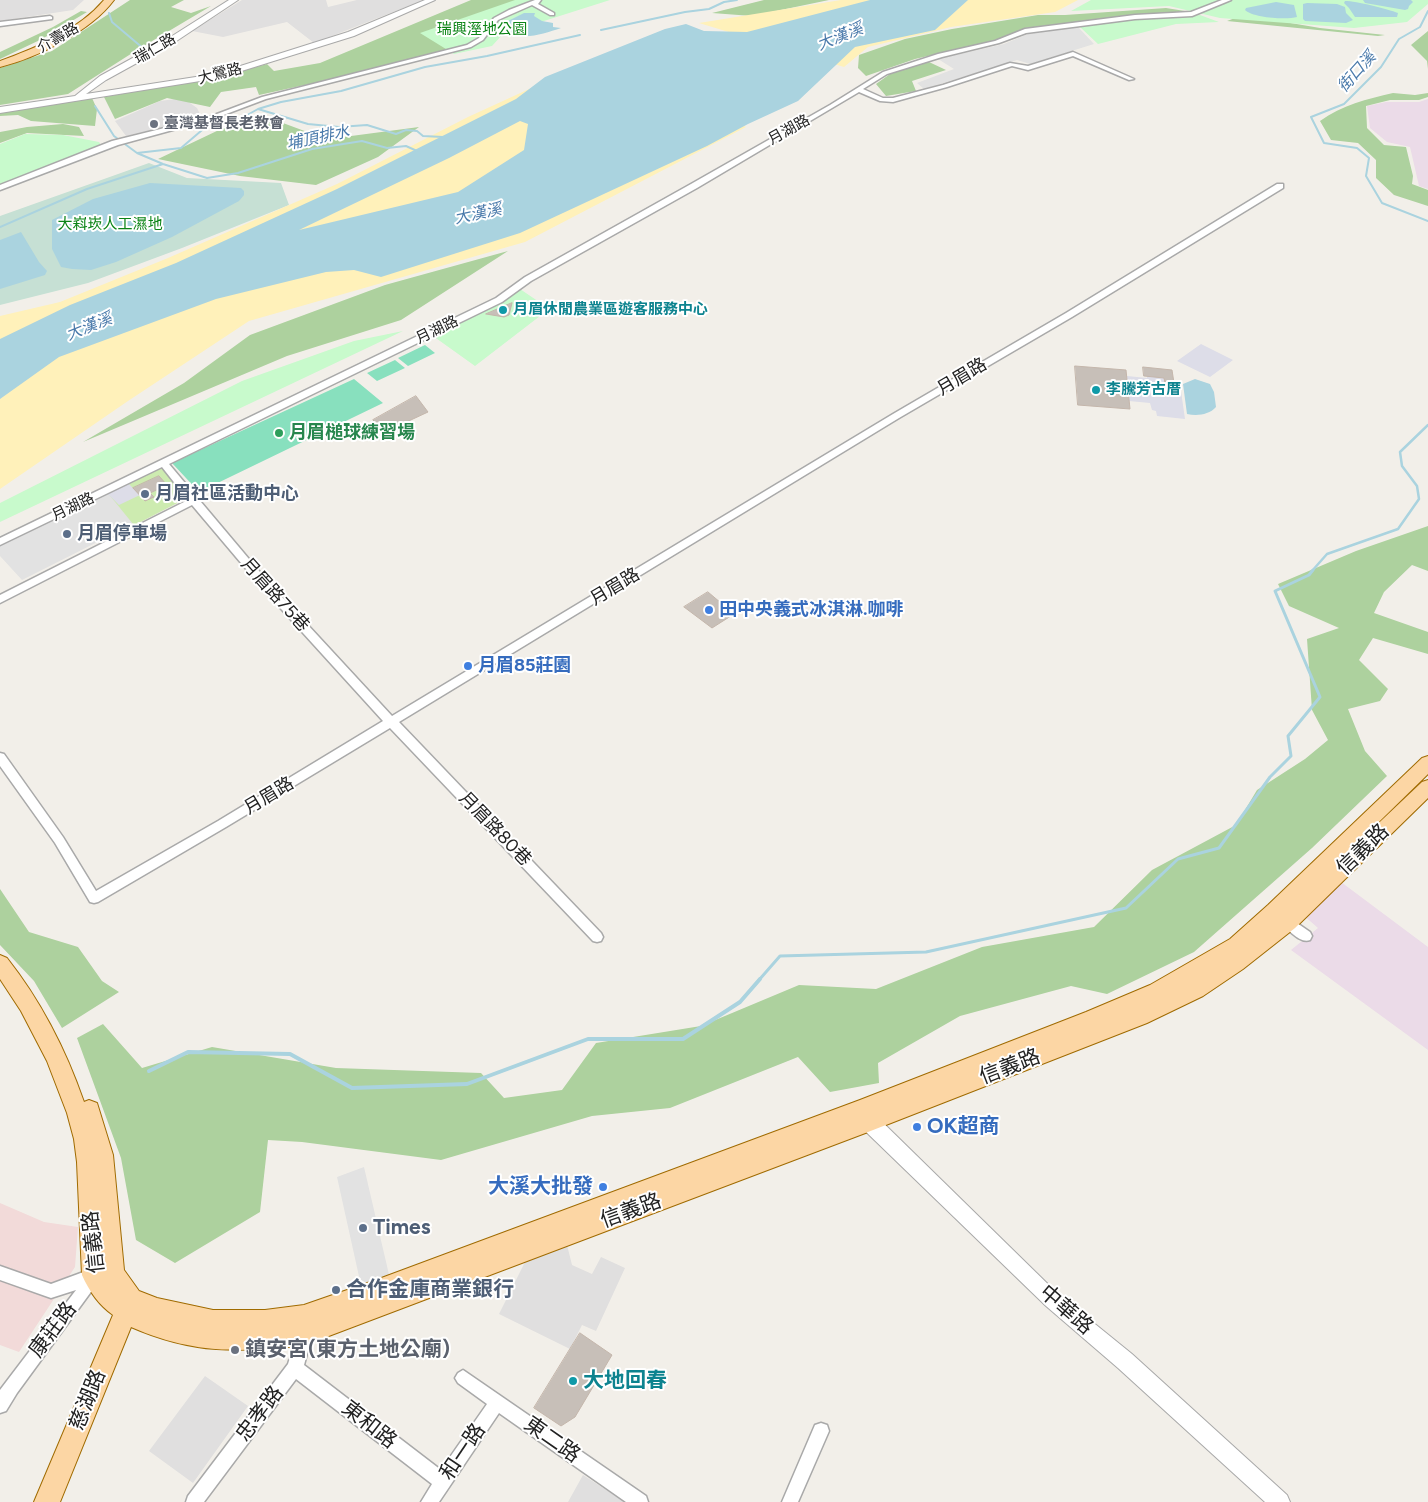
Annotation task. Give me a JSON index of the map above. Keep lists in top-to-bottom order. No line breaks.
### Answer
{"streets":{"main road":["介壽路","信義路","慈湖路"],"street":["瑞仁路","大鶯路","月湖路","月眉路","月眉路75巷","月眉路80巷","中華路","康莊路","忠孝路","東和路","東二路","和一路"]},"crossings":[["瑞仁路","大鶯路"],["月湖路","月眉路75巷"],["月眉路","月眉路75巷"],["月眉路","月眉路80巷"],["月眉路75巷","月眉路80巷"],["信義路","中華路"],["信義路","康莊路"],["信義路","慈湖路"],["信義路","忠孝路"],["忠孝路","東和路"],["東和路","和一路"],["東二路","和一路"]],"water":["大漢溪","街口溪","埔頂排水"],"parks":["瑞興溼地公園","大嵙崁人工濕地"],"places":["臺灣基督長老教會","月眉休閒農業區遊客服務中心","李騰芳古厝","月眉槌球練習場","月眉社區活動中心","月眉停車場","田中央義式冰淇淋.咖啡","月眉85莊園","OK超商","大溪大批發","Times","合作金庫商業銀行","鎮安宮(東方土地公廟)","大地回春"]}
